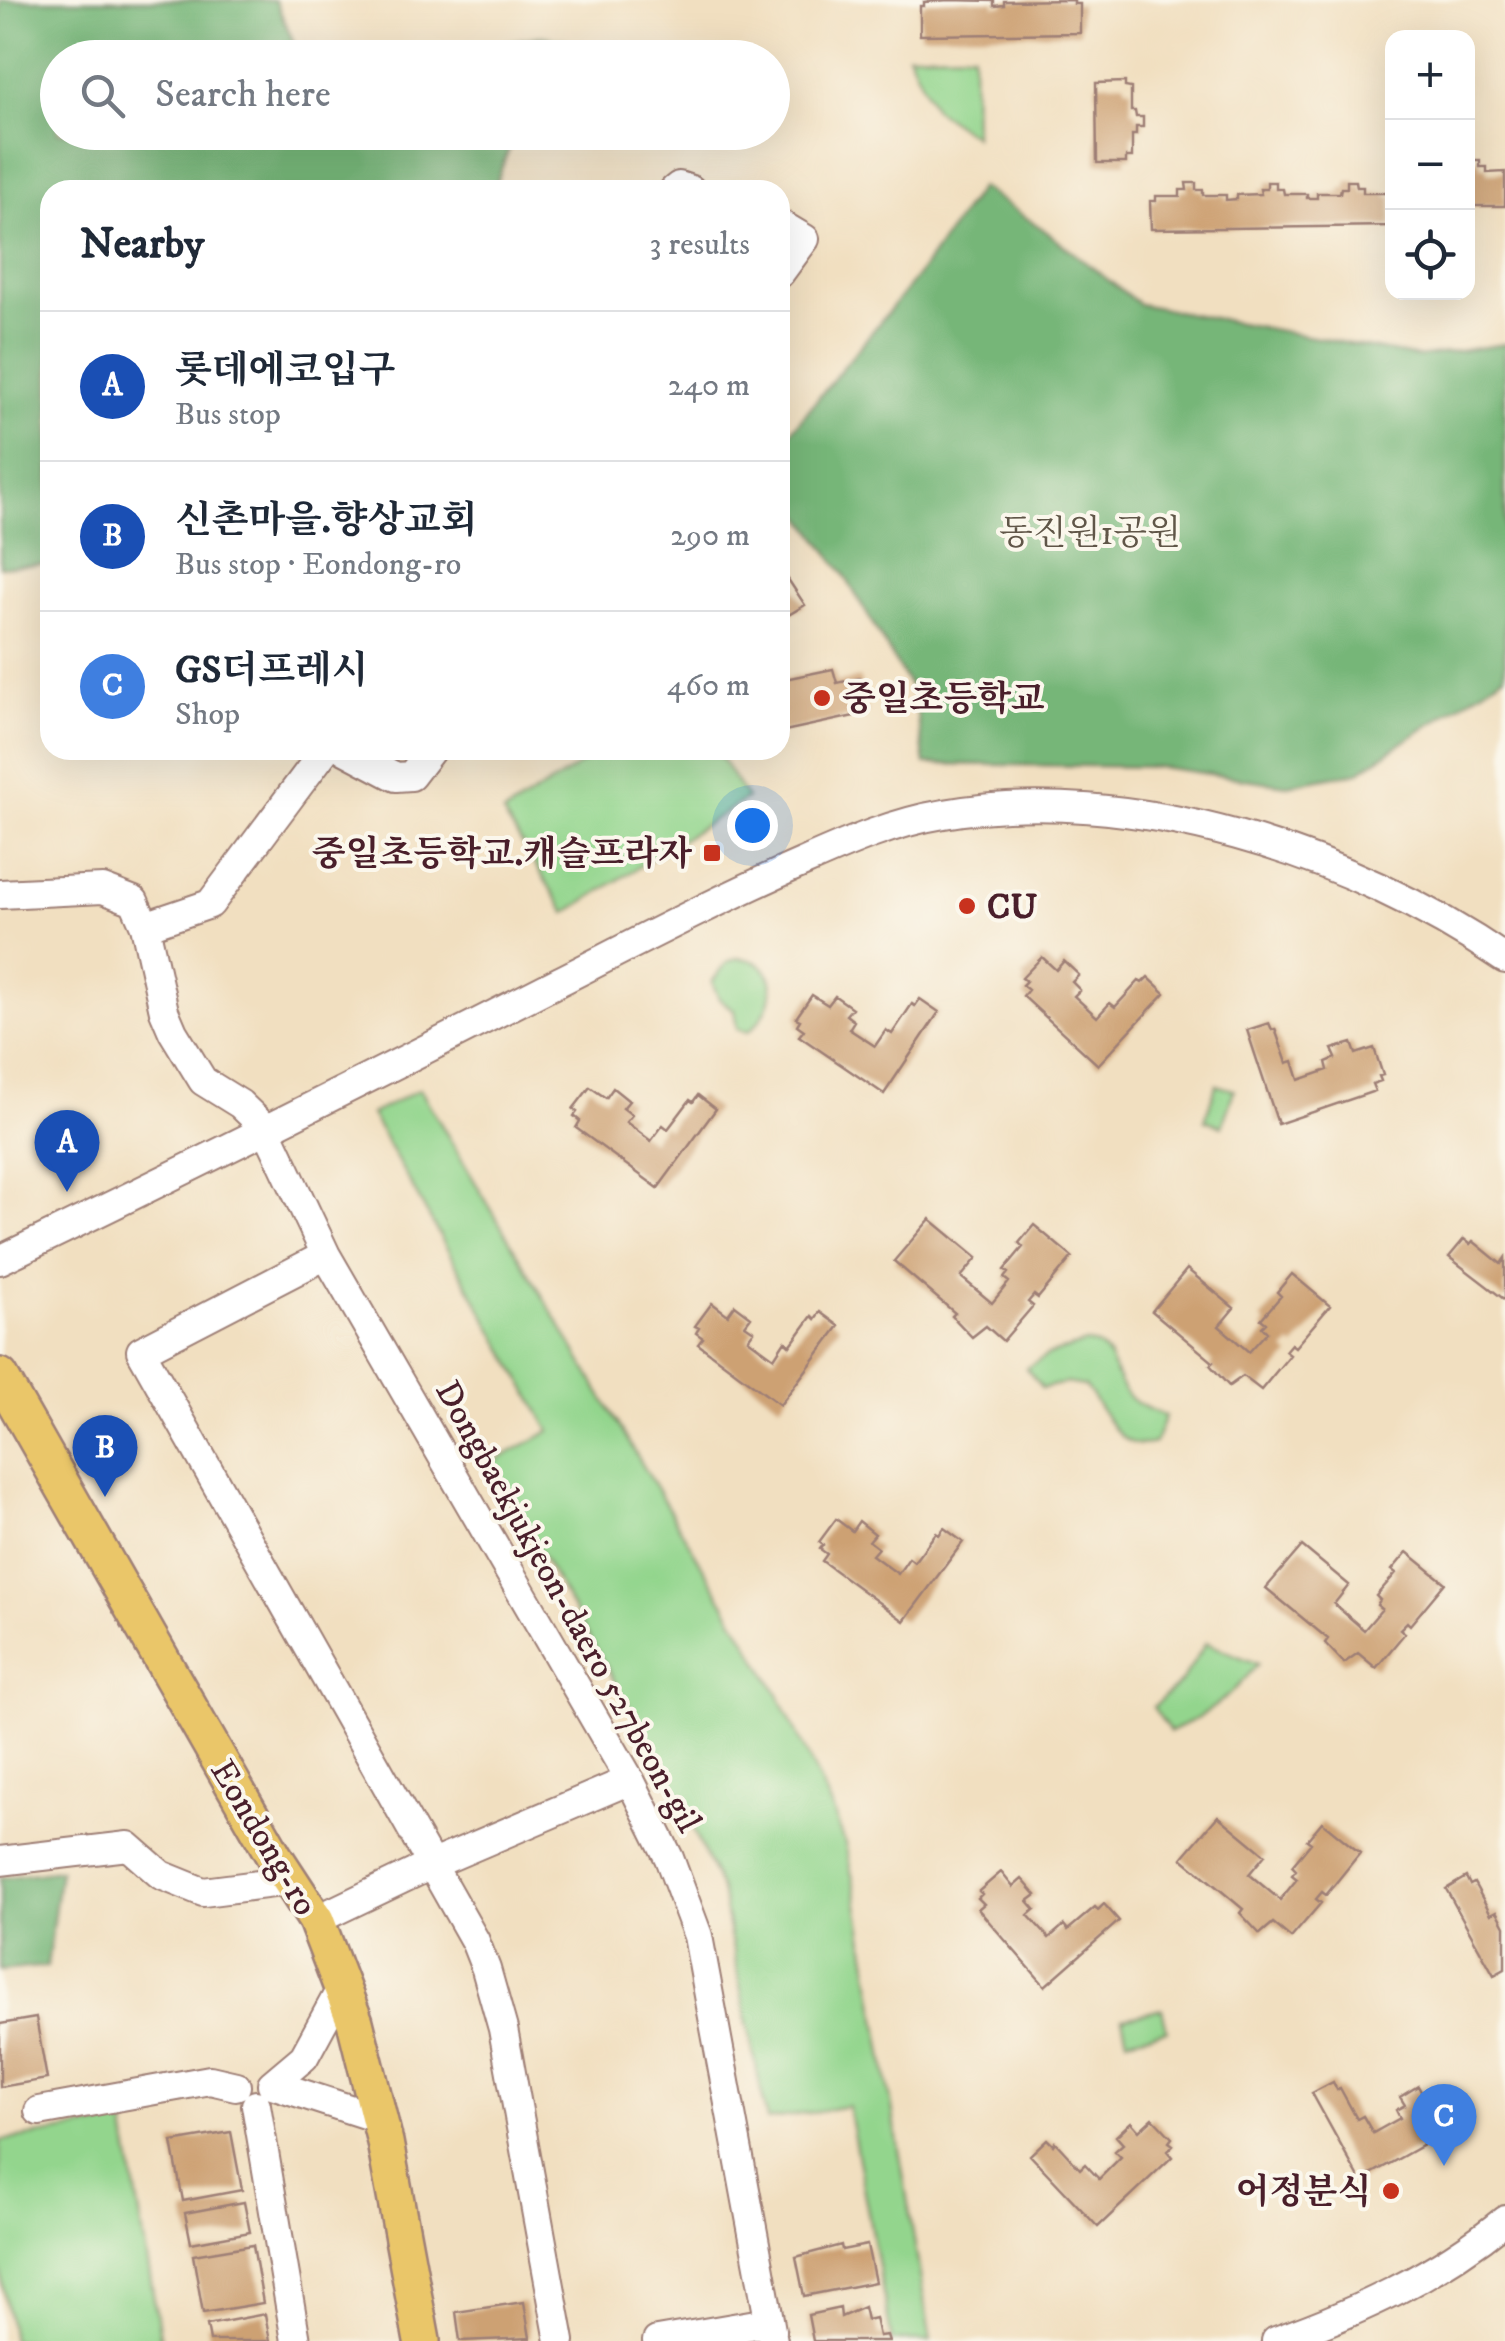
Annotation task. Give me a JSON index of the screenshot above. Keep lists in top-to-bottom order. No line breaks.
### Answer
{"streets":{"main road":["Eondong-ro"],"street":["Dongbaekjukjeon-daero 527beon-gil"]},"parks":["동진원1공원"],"places":{"other":["중일초등학교","CU","어정분식"],"transit":["중일초등학교.캐슬프라자"]},"page":{"map_buttons":["+","−"],"search":"Search here","heading":["Nearby","3 results"],"list":[{"mark":"A","name":"롯데에코입구","note":"Bus stop","value":"240 m"},{"mark":"B","name":"신촌마을.향상교회","note":"Bus stop · Eondong-ro","value":"290 m"},{"mark":"C","name":"GS더프레시","note":"Shop","value":"460 m"}],"pins":["A","B","C"]}}
